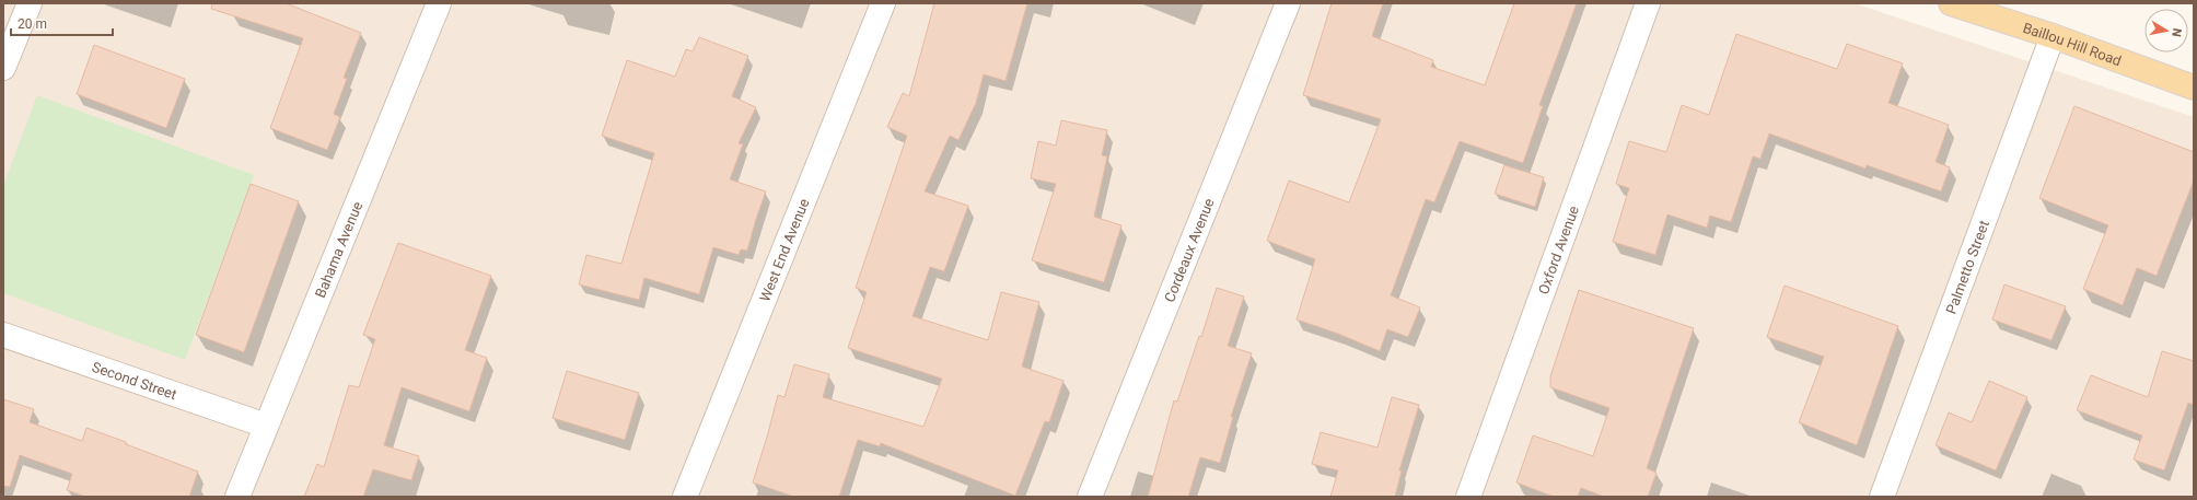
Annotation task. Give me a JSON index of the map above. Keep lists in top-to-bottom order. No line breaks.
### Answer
{"streets":{"main road":["Baillou Hill Road"],"street":["Bahama Avenue","West End Avenue","Cordeaux Avenue","Oxford Avenue","Palmetto Street","Second Street"]},"crossings":[["Baillou Hill Road","Palmetto Street"],["Bahama Avenue","Second Street"]],"scale_bar":"20 m","north":"right"}
